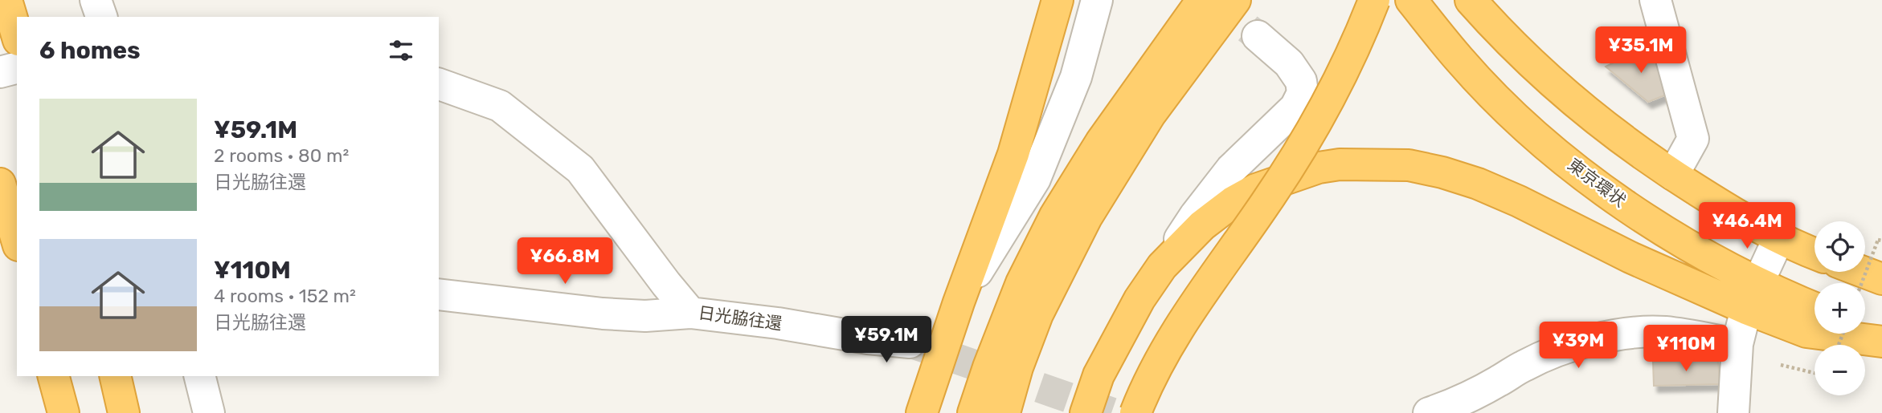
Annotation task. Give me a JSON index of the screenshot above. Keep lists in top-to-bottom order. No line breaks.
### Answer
{"streets":{"highway":["東京環状"],"street":["日光脇往還"]},"page":{"heading":"6 homes","price":["¥35.1M","¥46.4M","¥66.8M","¥59.1M","¥39M","¥110M"],"list":[{"name":"¥59.1M","note":"2 rooms · 80 m² · 日光脇往還"},{"name":"¥110M","note":"4 rooms · 152 m² · 日光脇往還"}],"map_buttons":["+","−"]}}
